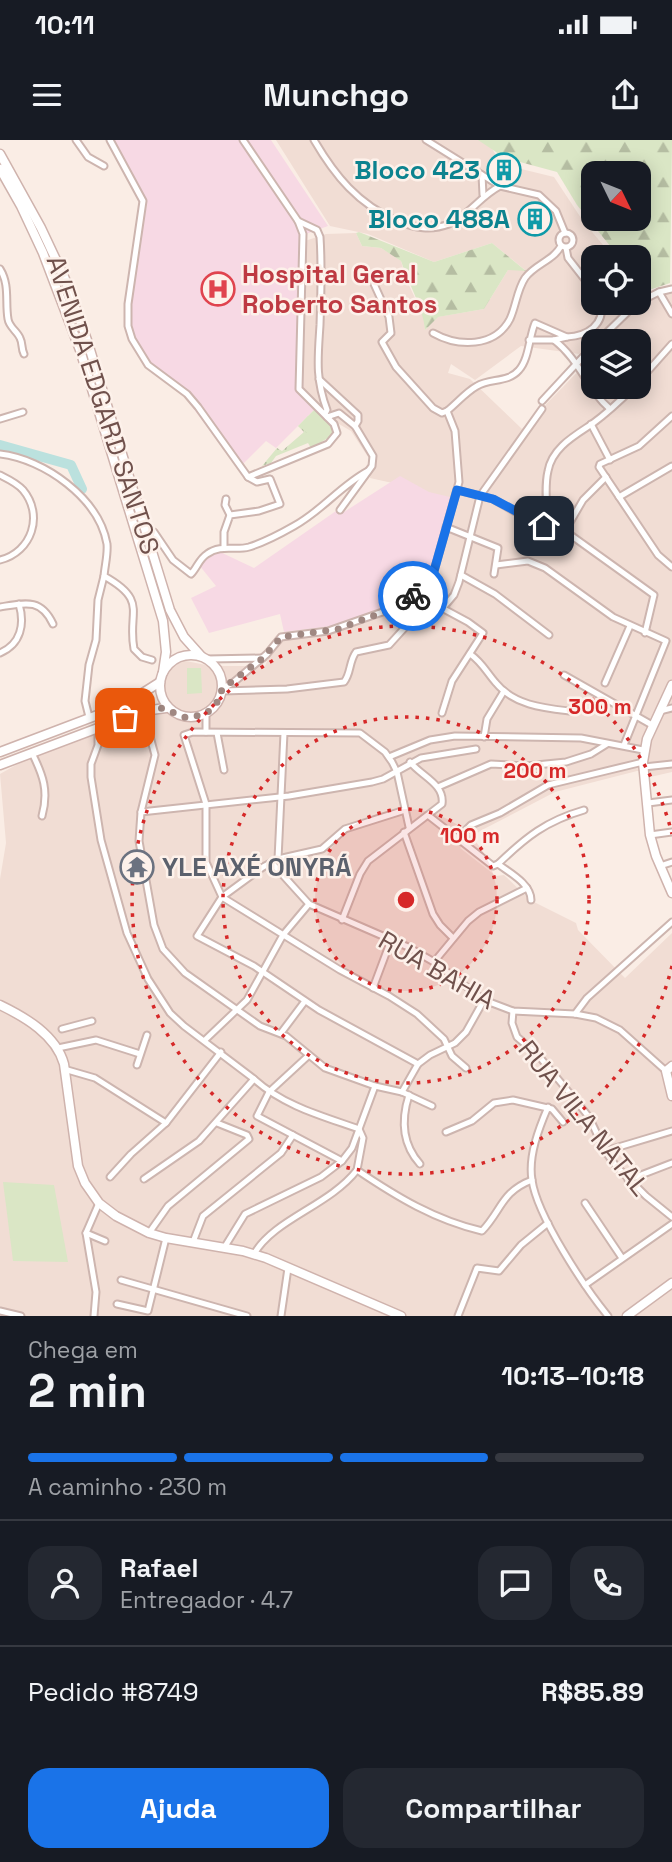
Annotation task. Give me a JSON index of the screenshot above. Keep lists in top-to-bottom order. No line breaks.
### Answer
{"streets":{"main road":["AVENIDA EDGARD SANTOS","RUA BAHIA"],"street":["RUA VILA NATAL"]},"crossings":[["RUA BAHIA","RUA VILA NATAL"]],"places":{"building":["Bloco 423","Bloco 488A"],"hospital":["Hospital Geral Roberto Santos"],"temple":["YLE AXÉ ONYRÁ"]},"north":"bottom right","page":{"status":"10:11","header":"Munchgo","heading":["2 min","Chega em","10:13–10:18"],"panel":["Rafael","Entregador · 4.7","Pedido #8749","R$85.89"],"bar":"A caminho · 230 m","buttons":["Ajuda","Compartilhar"]},"rings":["300 m","200 m","100 m"]}
